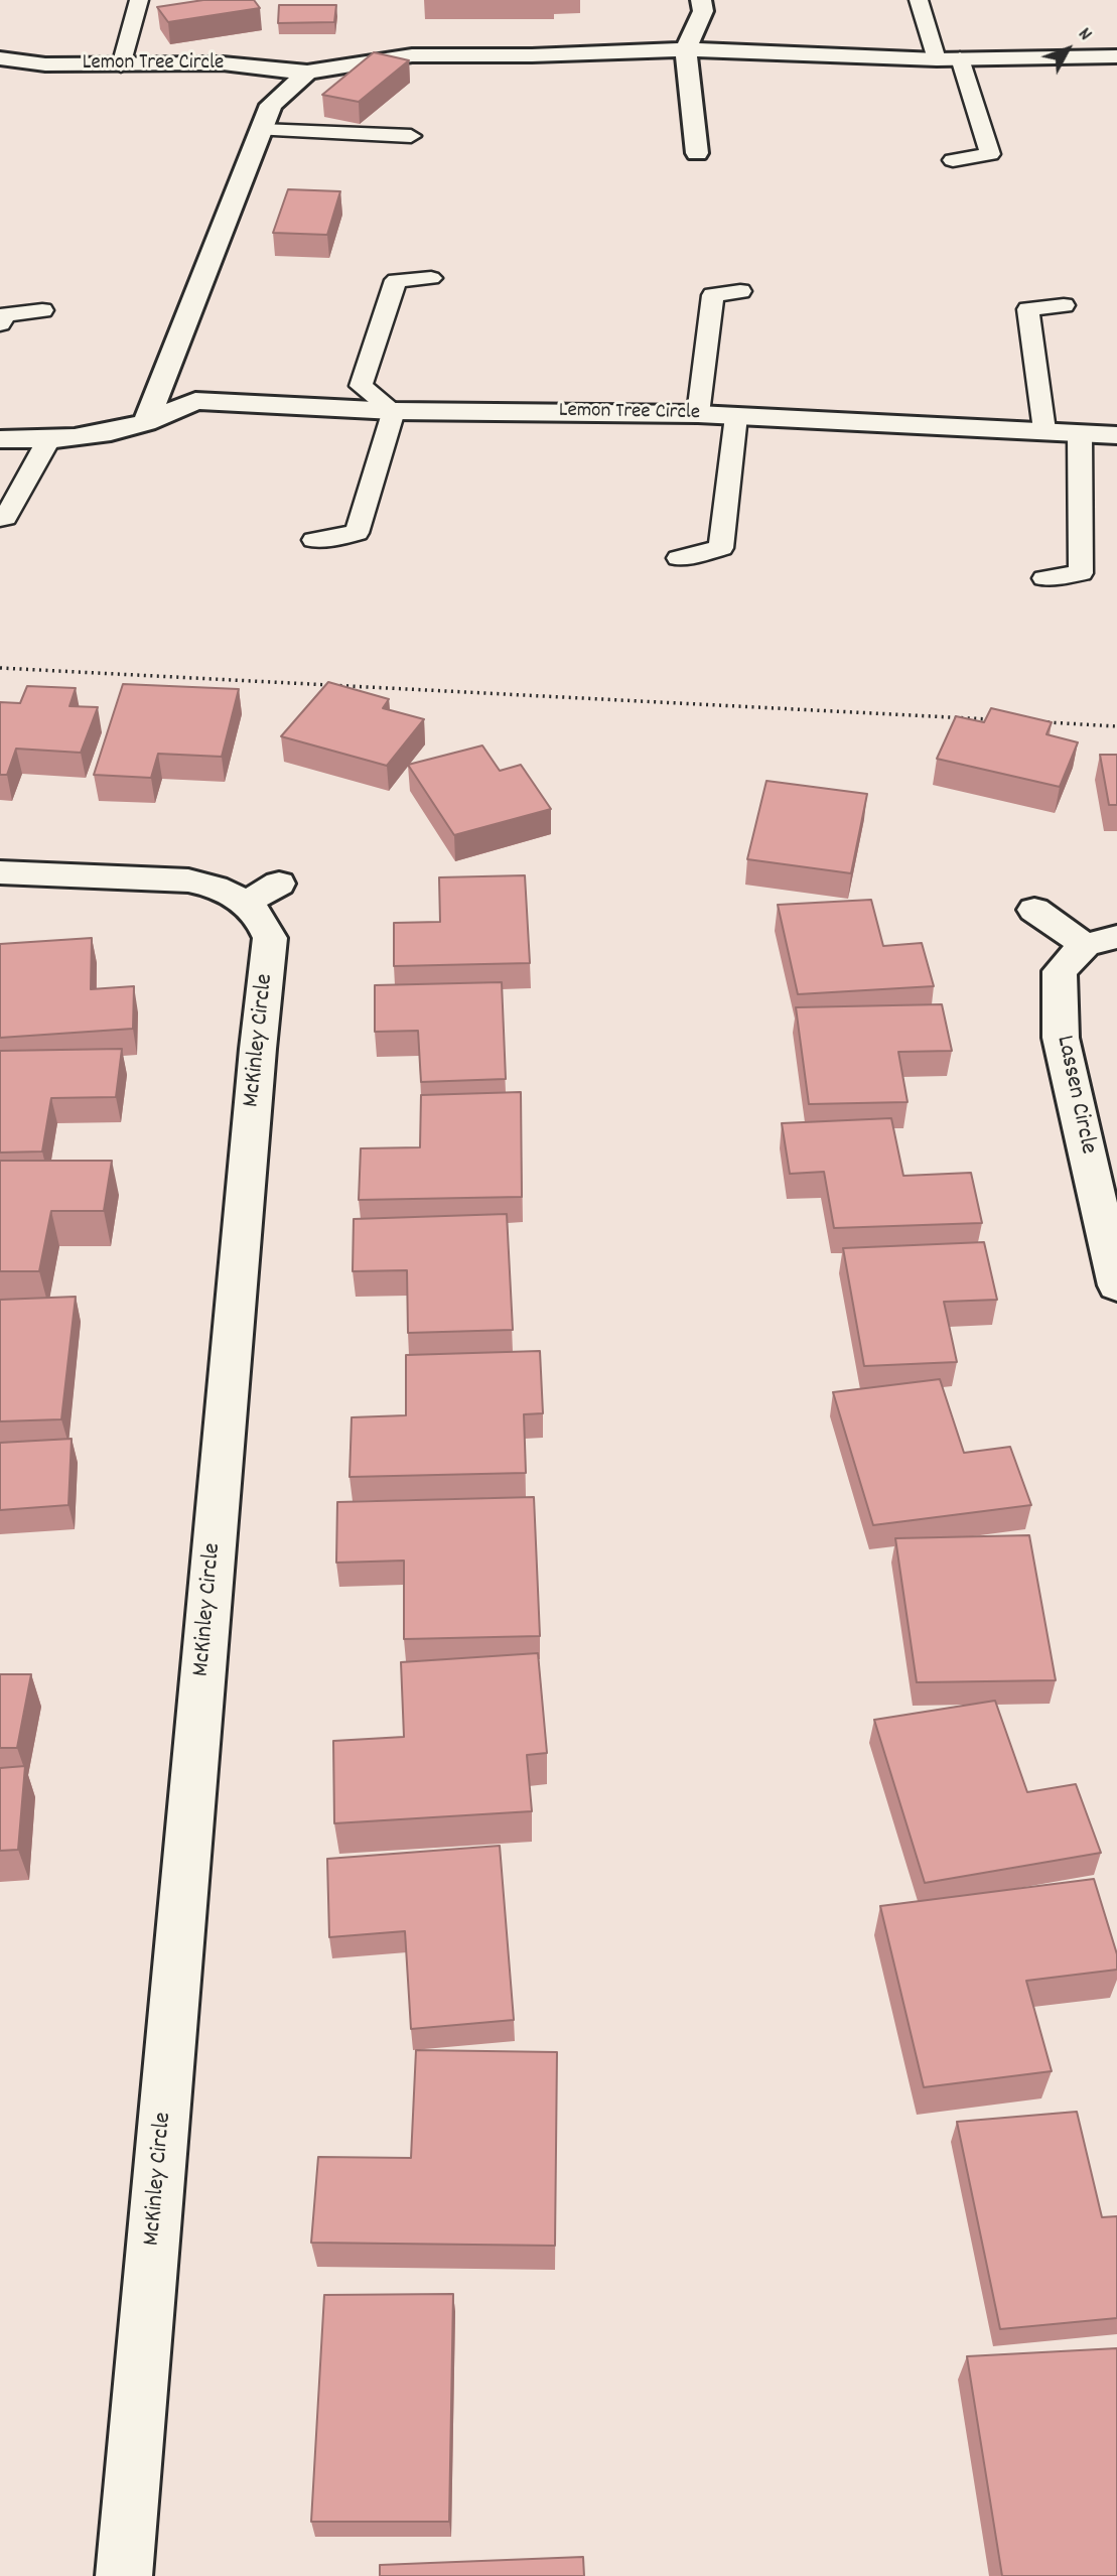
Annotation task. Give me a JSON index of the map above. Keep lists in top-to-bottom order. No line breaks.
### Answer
{"streets":{"street":["Lemon Tree Circle","McKinley Circle","Lassen Circle"]},"north":"top right"}
